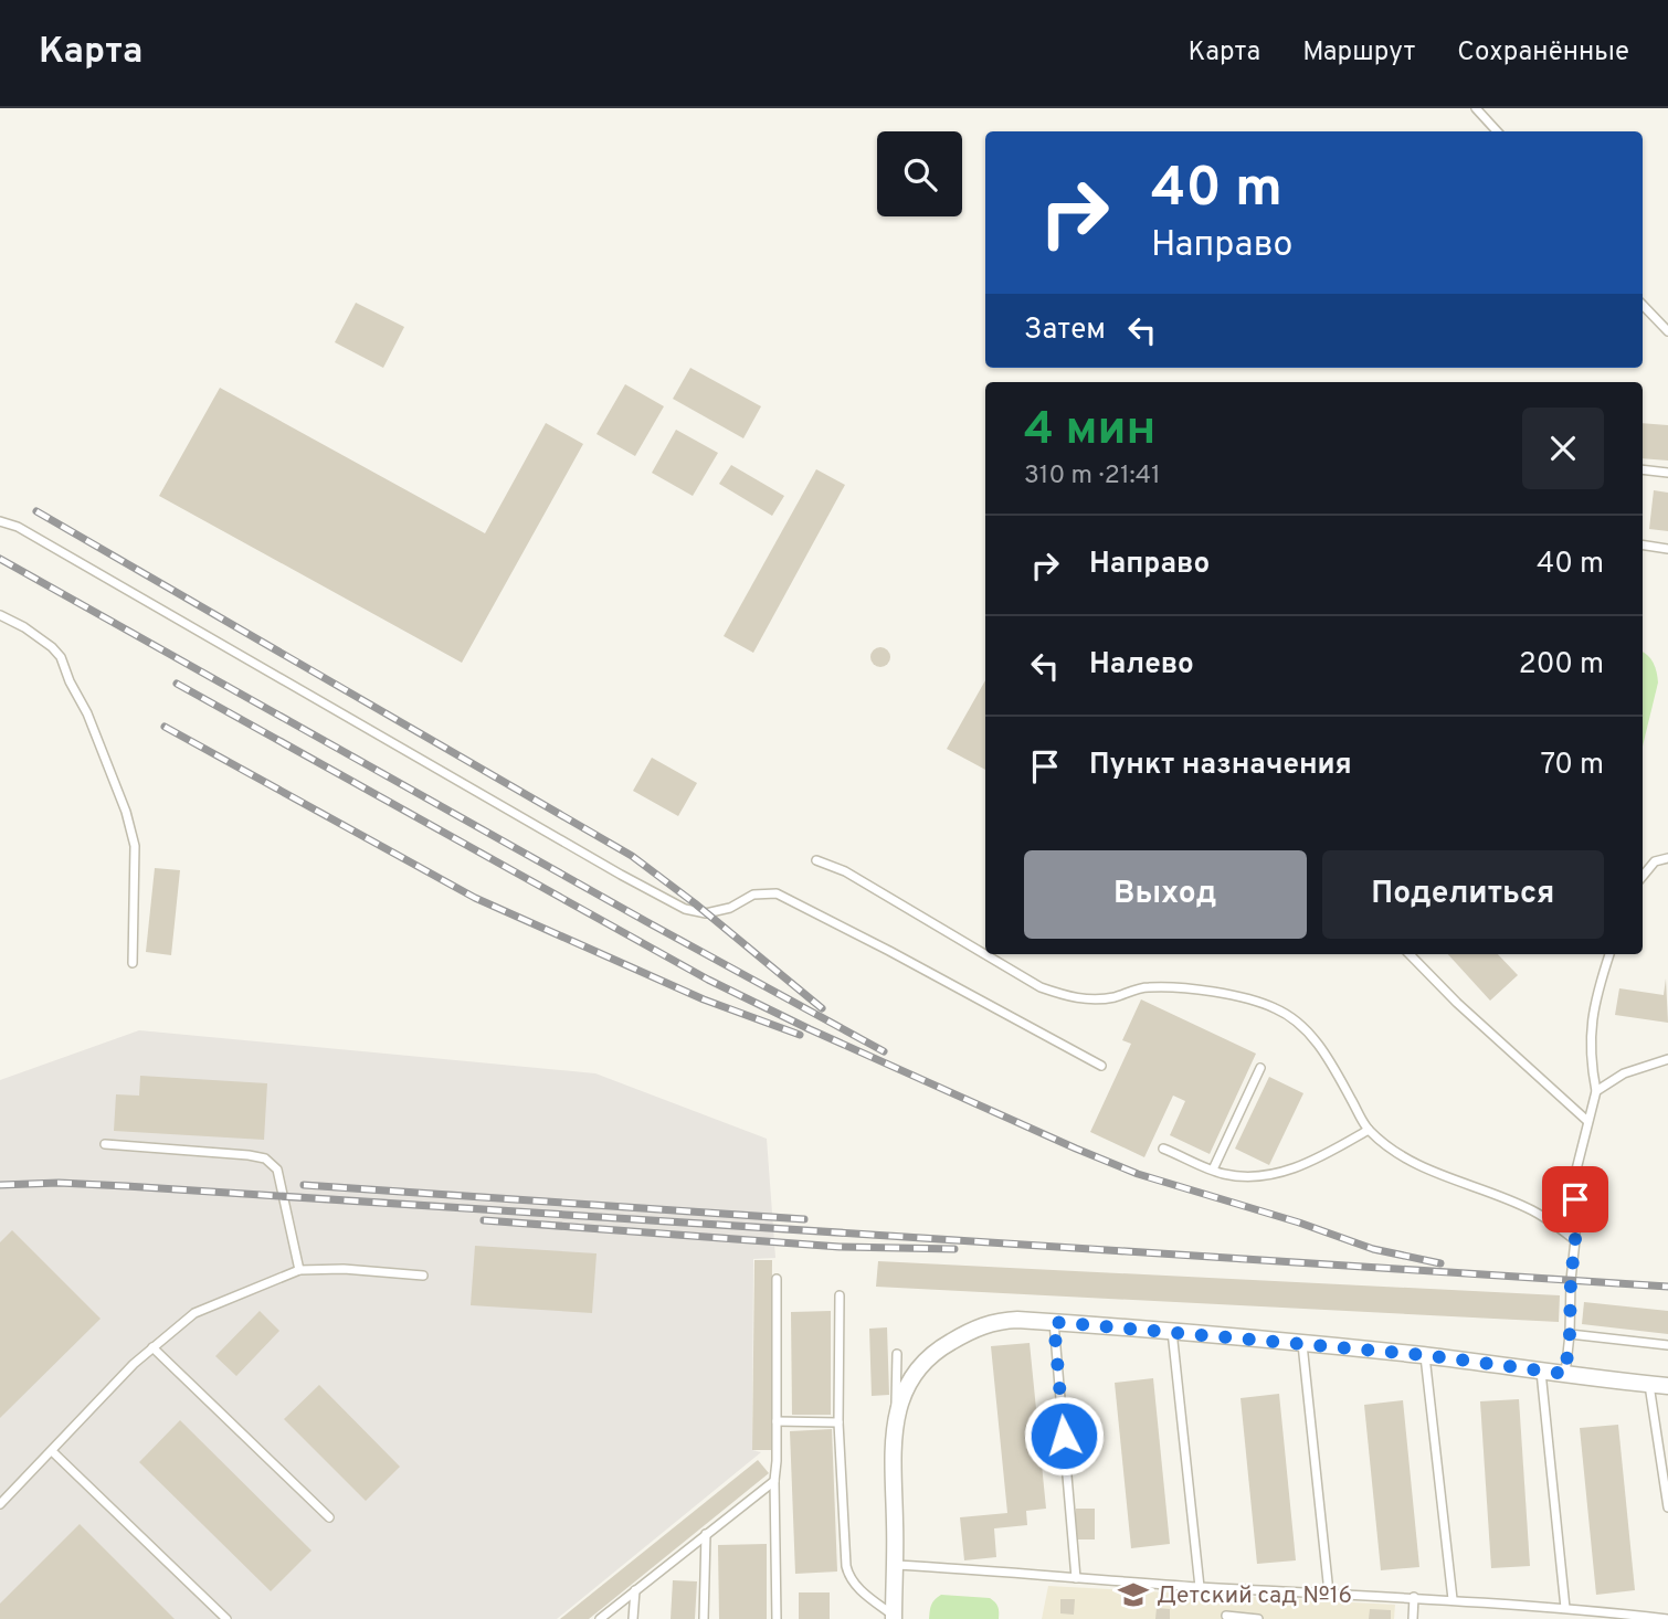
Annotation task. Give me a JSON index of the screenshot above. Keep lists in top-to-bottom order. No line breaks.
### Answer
{"places":{"school or university":["Детский сад №16"]},"page":{"header":"Карта","nav":["Карта","Маршрут","Сохранённые"],"turn":["40 m","Направо"],"then":"Затем","heading":["4 мин","310 m · 21:41"],"list":[{"name":"Направо","value":"40 m"},{"name":"Налево","value":"200 m"},{"name":"Пункт назначения","value":"70 m"}],"buttons":["Выход","Поделиться"]}}
